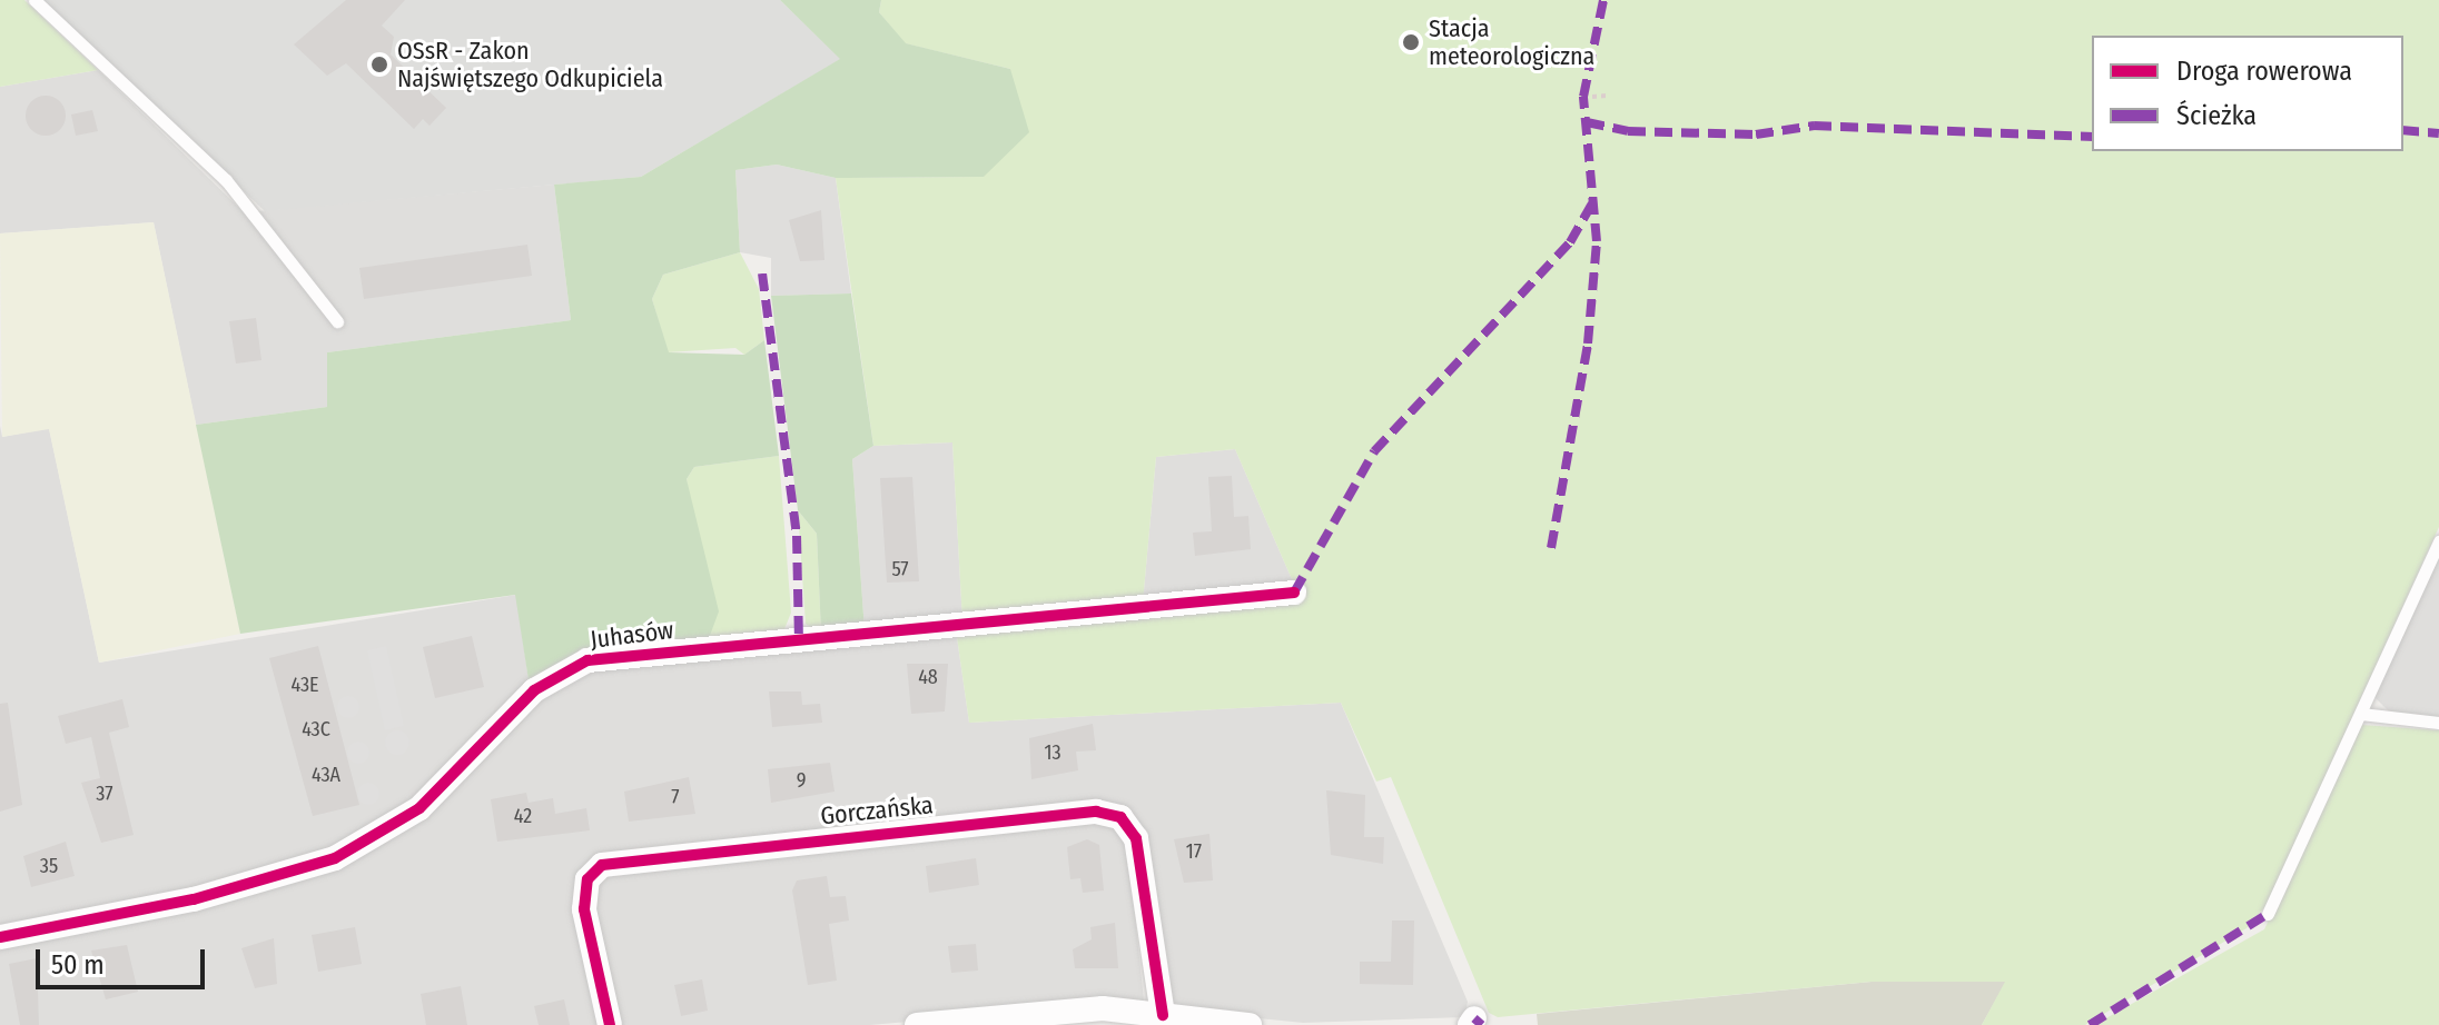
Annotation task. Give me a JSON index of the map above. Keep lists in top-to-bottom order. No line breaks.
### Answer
{"streets":{"street":["Juhasów","Gorczańska"]},"places":["Stacja meteorologiczna","OSsR - Zakon Najświętszego Odkupiciela"],"house_numbers":["57","48","43E","43C","13","43A","9","37","7","42","17","35"],"legend":["Droga rowerowa","Ścieżka"],"scale_bar":"50 m"}
